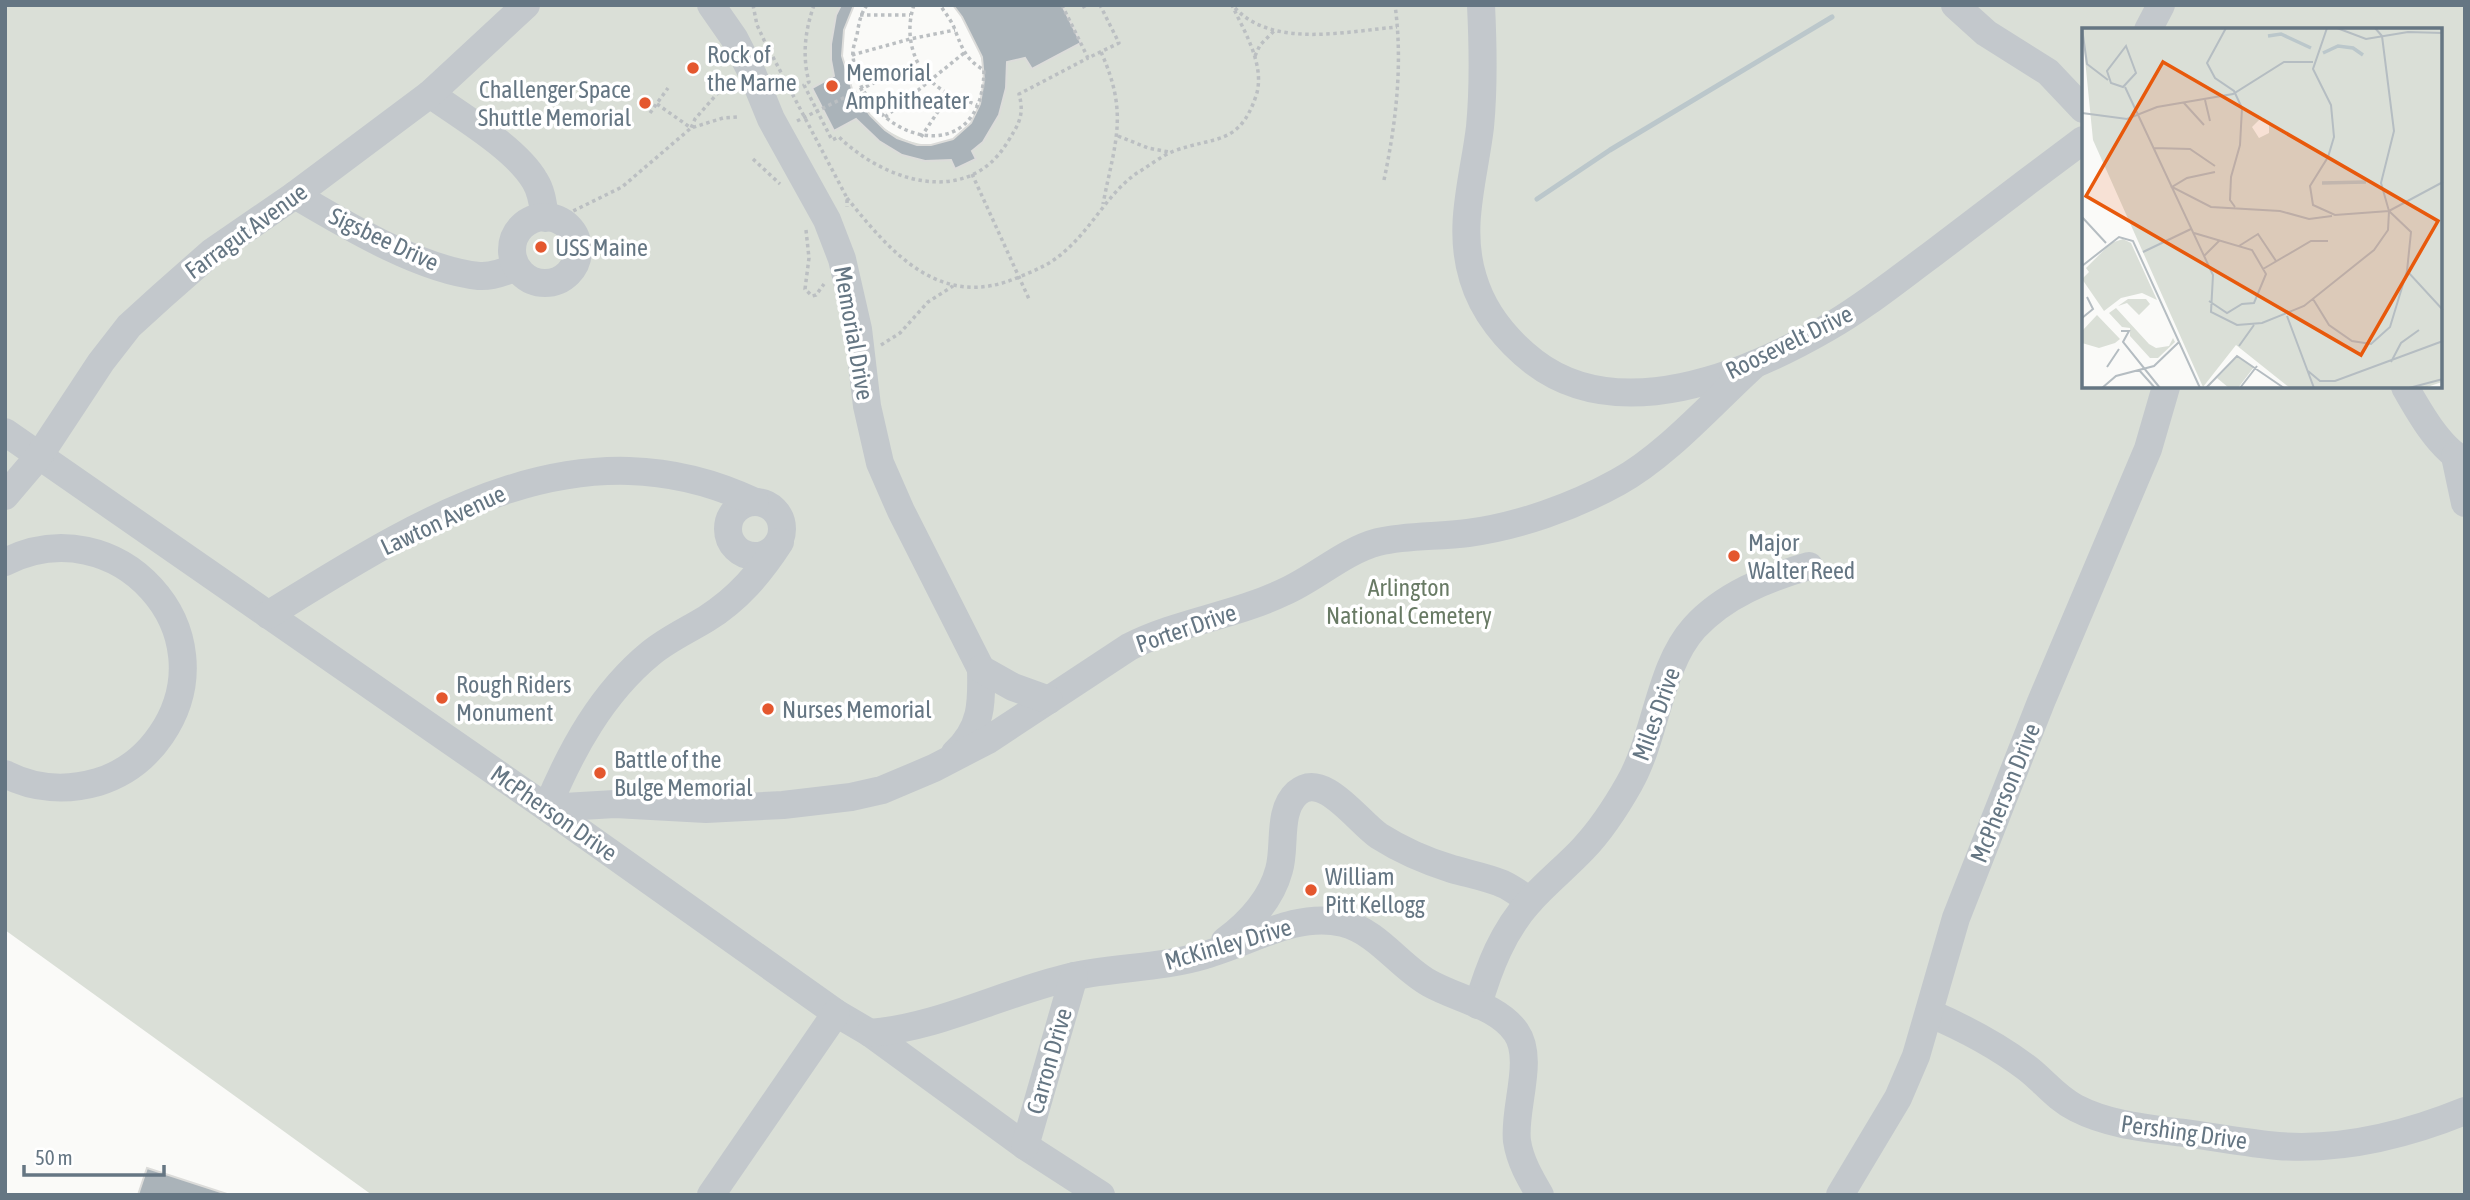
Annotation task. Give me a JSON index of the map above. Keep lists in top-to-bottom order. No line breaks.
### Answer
{"streets":{"lane":["Farragut Avenue","Sigsbee Drive","Memorial Drive","Roosevelt Drive","Lawton Avenue","Porter Drive","Miles Drive","McPherson Drive","McKinley Drive","Carron Drive","Pershing Drive"]},"crossings":[["Farragut Avenue","Sigsbee Drive"],["Farragut Avenue","McPherson Drive"],["Roosevelt Drive","Porter Drive"],["Lawton Avenue","McPherson Drive"],["Porter Drive","McPherson Drive"],["Miles Drive","McKinley Drive"],["McPherson Drive","McKinley Drive"],["McPherson Drive","Carron Drive"],["McPherson Drive","Pershing Drive"],["McKinley Drive","Carron Drive"]],"parks":["Arlington National Cemetery"],"places":["Rock of the Marne","Memorial Amphitheater","Challenger Space Shuttle Memorial","USS Maine","Major Walter Reed","Rough Riders Monument","Nurses Memorial","Battle of the Bulge Memorial","William Pitt Kellogg"],"scale_bar":"50 m"}
